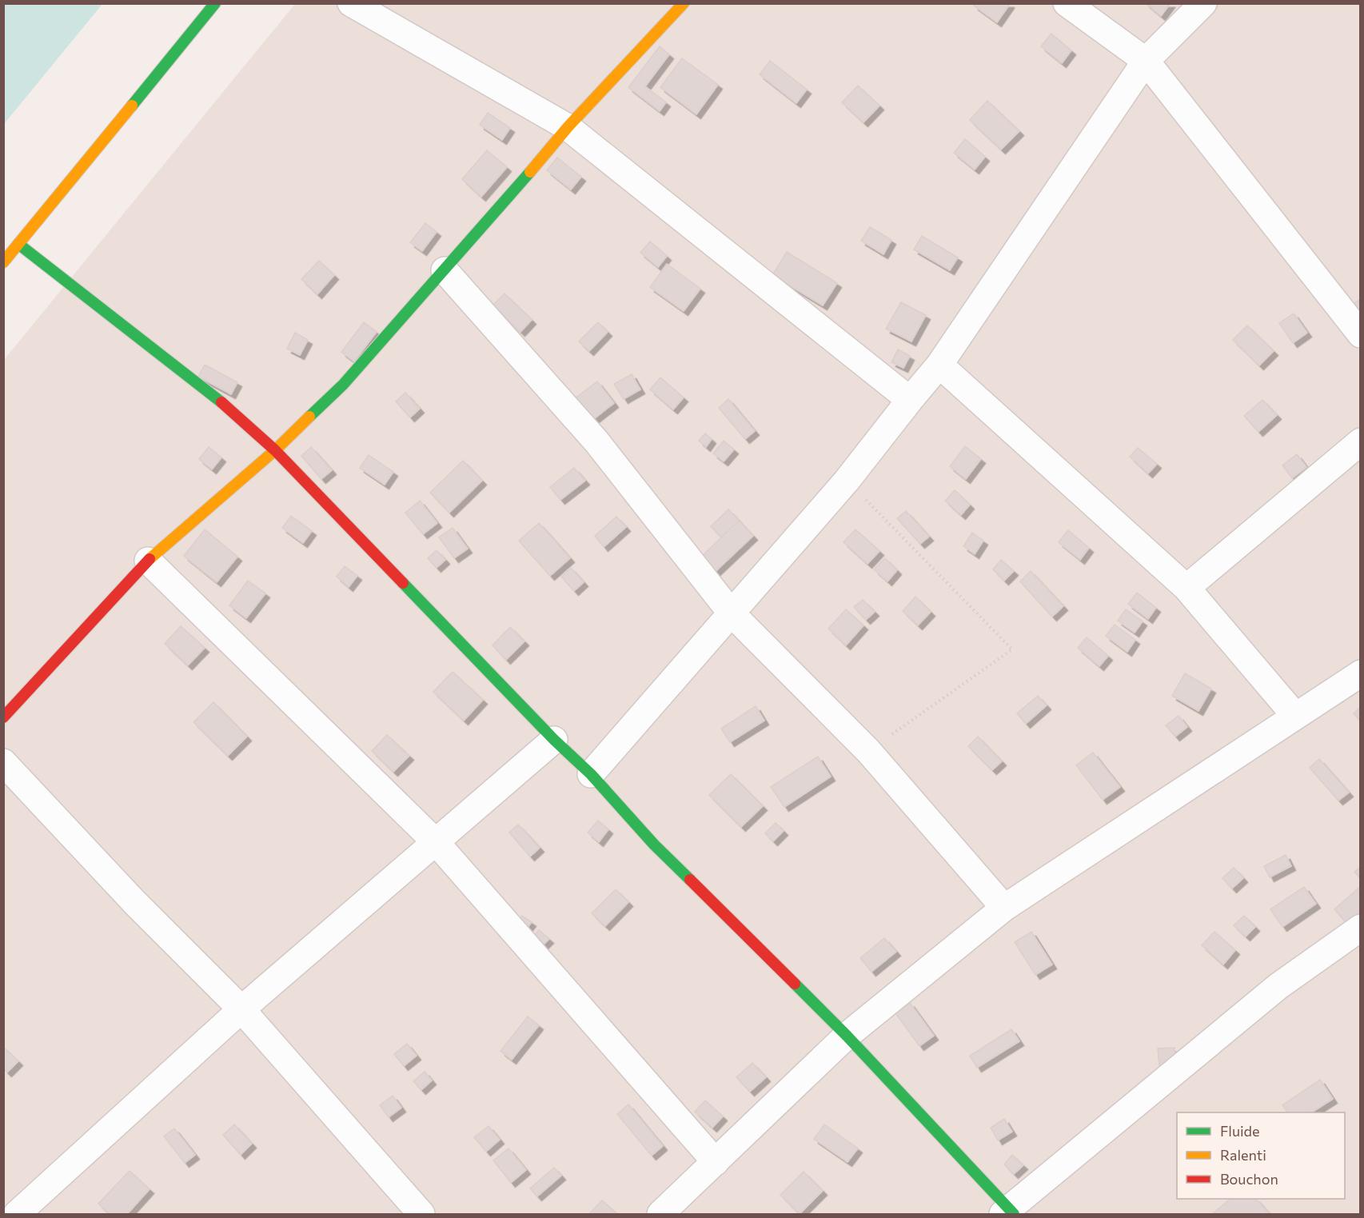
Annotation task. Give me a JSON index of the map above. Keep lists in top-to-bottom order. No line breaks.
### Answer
{"legend":["Fluide","Ralenti","Bouchon"]}
